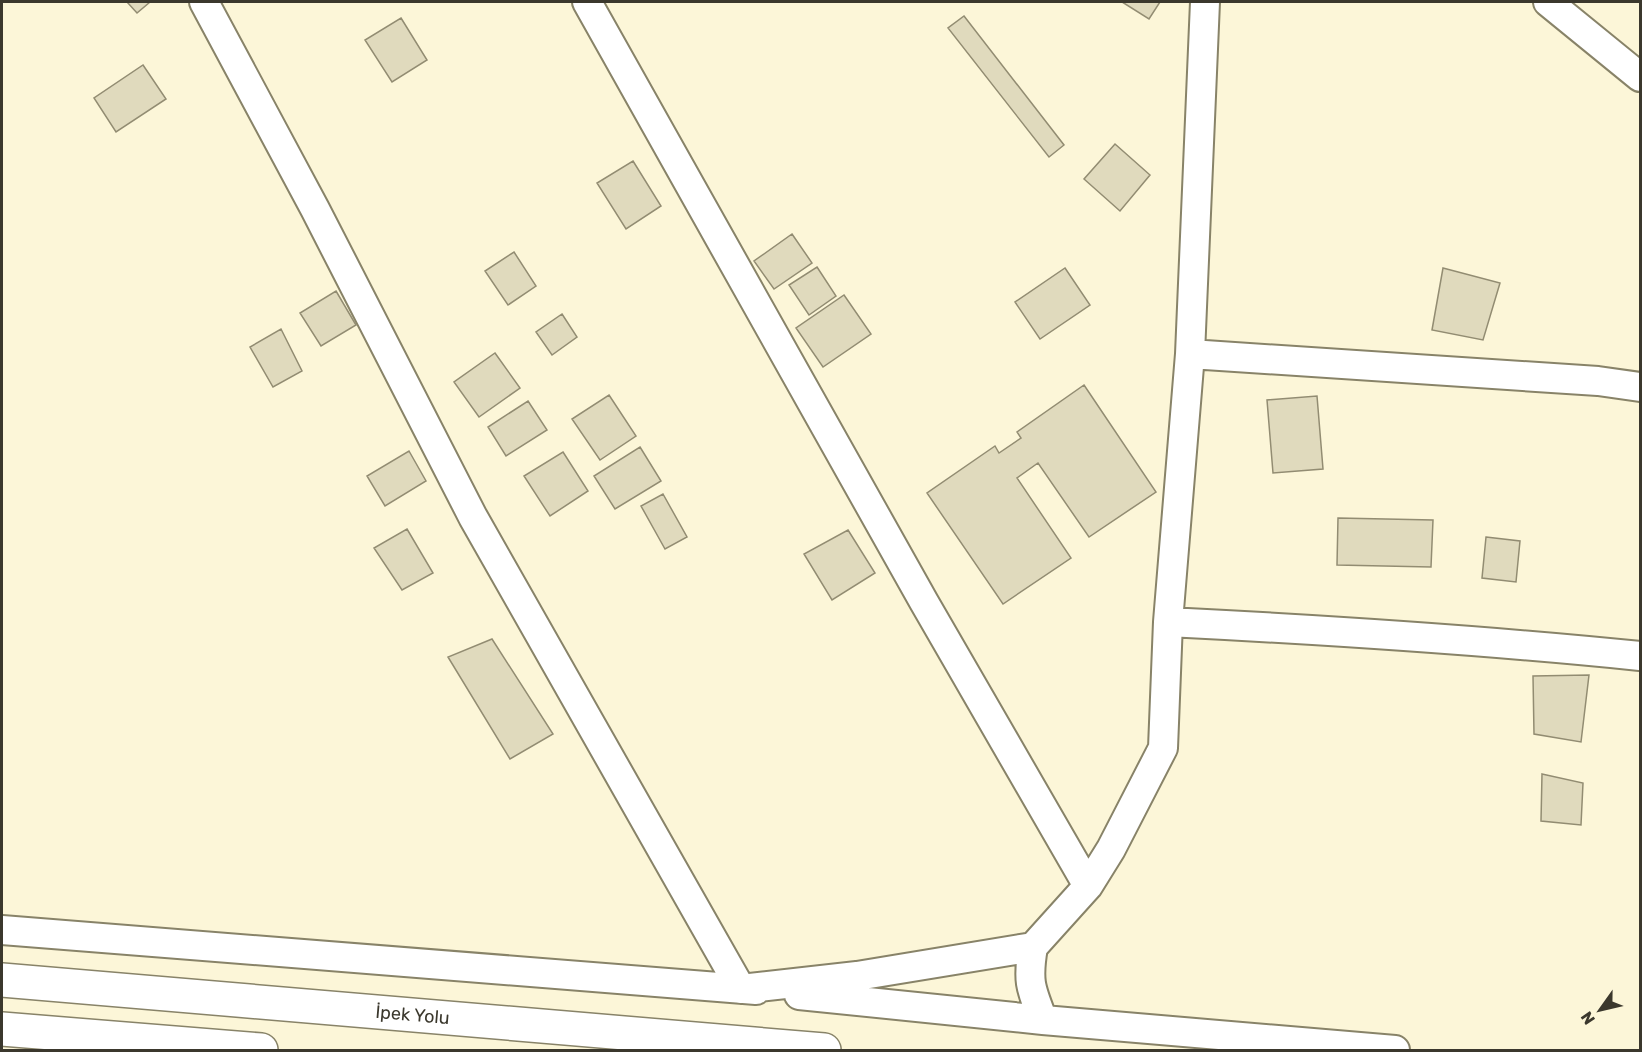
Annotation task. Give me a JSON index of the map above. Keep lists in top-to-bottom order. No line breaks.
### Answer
{"streets":{"highway":["İpek Yolu"]},"north":"bottom left"}
